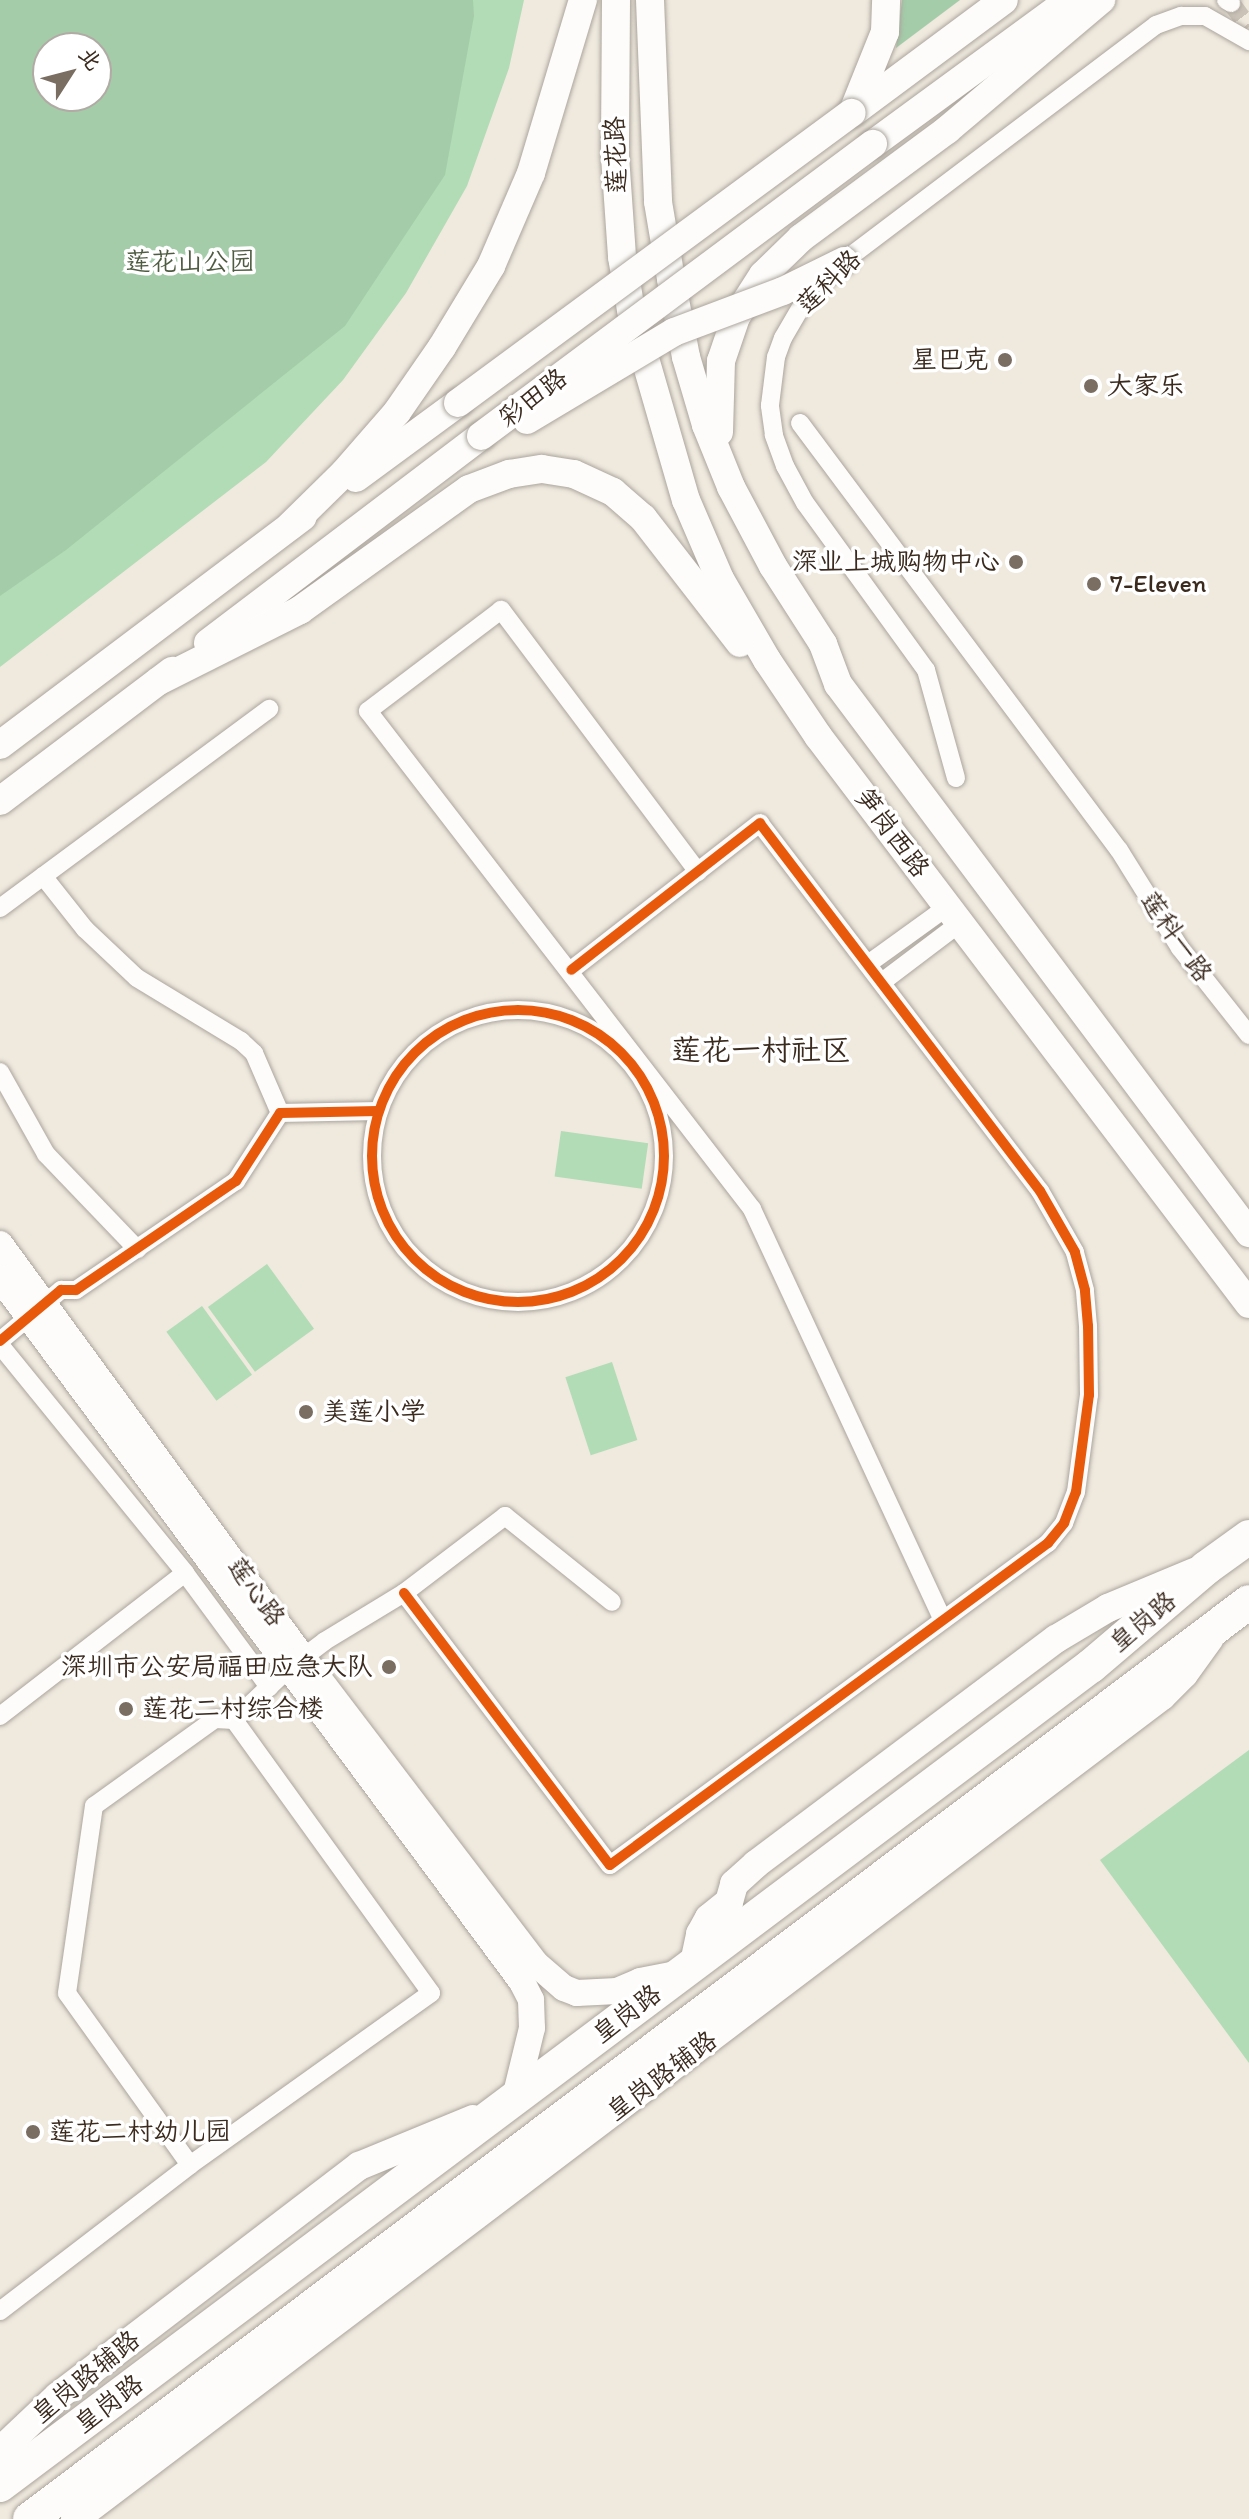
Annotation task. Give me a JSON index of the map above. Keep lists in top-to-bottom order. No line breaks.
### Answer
{"streets":{"highway":["皇岗路"],"main road":["莲花路","彩田路","笋岗西路","莲心路","皇岗路辅路"],"street":["莲科路","莲科一路"]},"crossings":[["莲花路","笋岗西路"],["莲心路","皇岗路"],["莲心路","皇岗路辅路"],["皇岗路","皇岗路辅路"]],"districts":["莲花一村社区"],"parks":["莲花山公园"],"places":["星巴克","大家乐","深业上城购物中心","7-Eleven","美莲小学","深圳市公安局福田应急大队","莲花二村综合楼","莲花二村幼儿园"],"north":"top right"}
